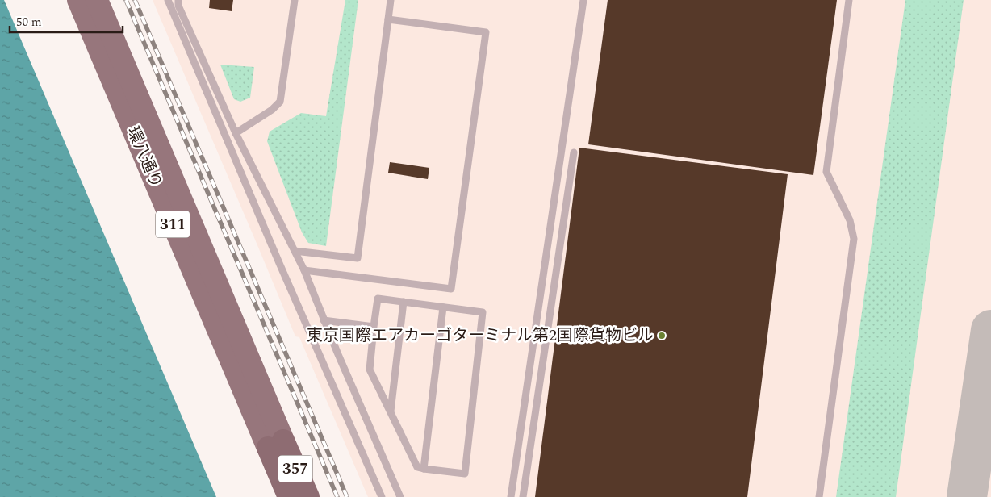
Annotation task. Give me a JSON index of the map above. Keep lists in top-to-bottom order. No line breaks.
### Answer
{"streets":{"highway":["357"],"main road":["環八通り","311"]},"crossings":[["環八通り","357"]],"places":["東京国際エアカーゴターミナル第2国際貨物ビル"],"scale_bar":"50 m"}
